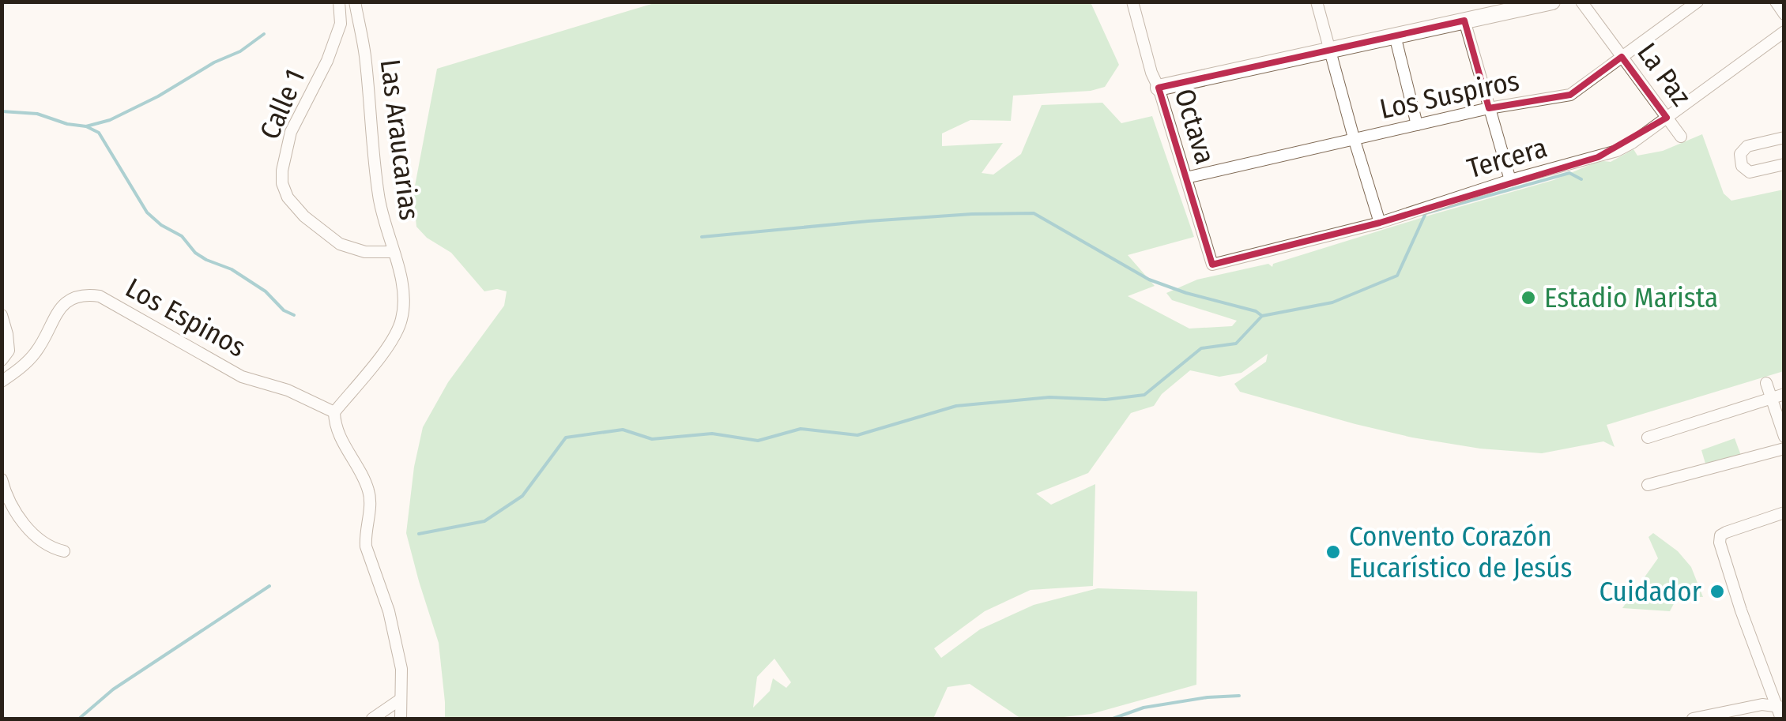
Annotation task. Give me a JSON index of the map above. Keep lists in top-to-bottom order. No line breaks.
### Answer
{"streets":{"street":["La Paz","Los Suspiros","Calle 1","Octava","Las Araucarias","Tercera","Los Espinos"]},"crossings":[["La Paz","Los Suspiros"],["La Paz","Tercera"],["Los Suspiros","Octava"],["Calle 1","Las Araucarias"],["Octava","Tercera"],["Las Araucarias","Los Espinos"]],"places":["Estadio Marista","Convento Corazón Eucarístico de Jesús","Cuidador"]}
